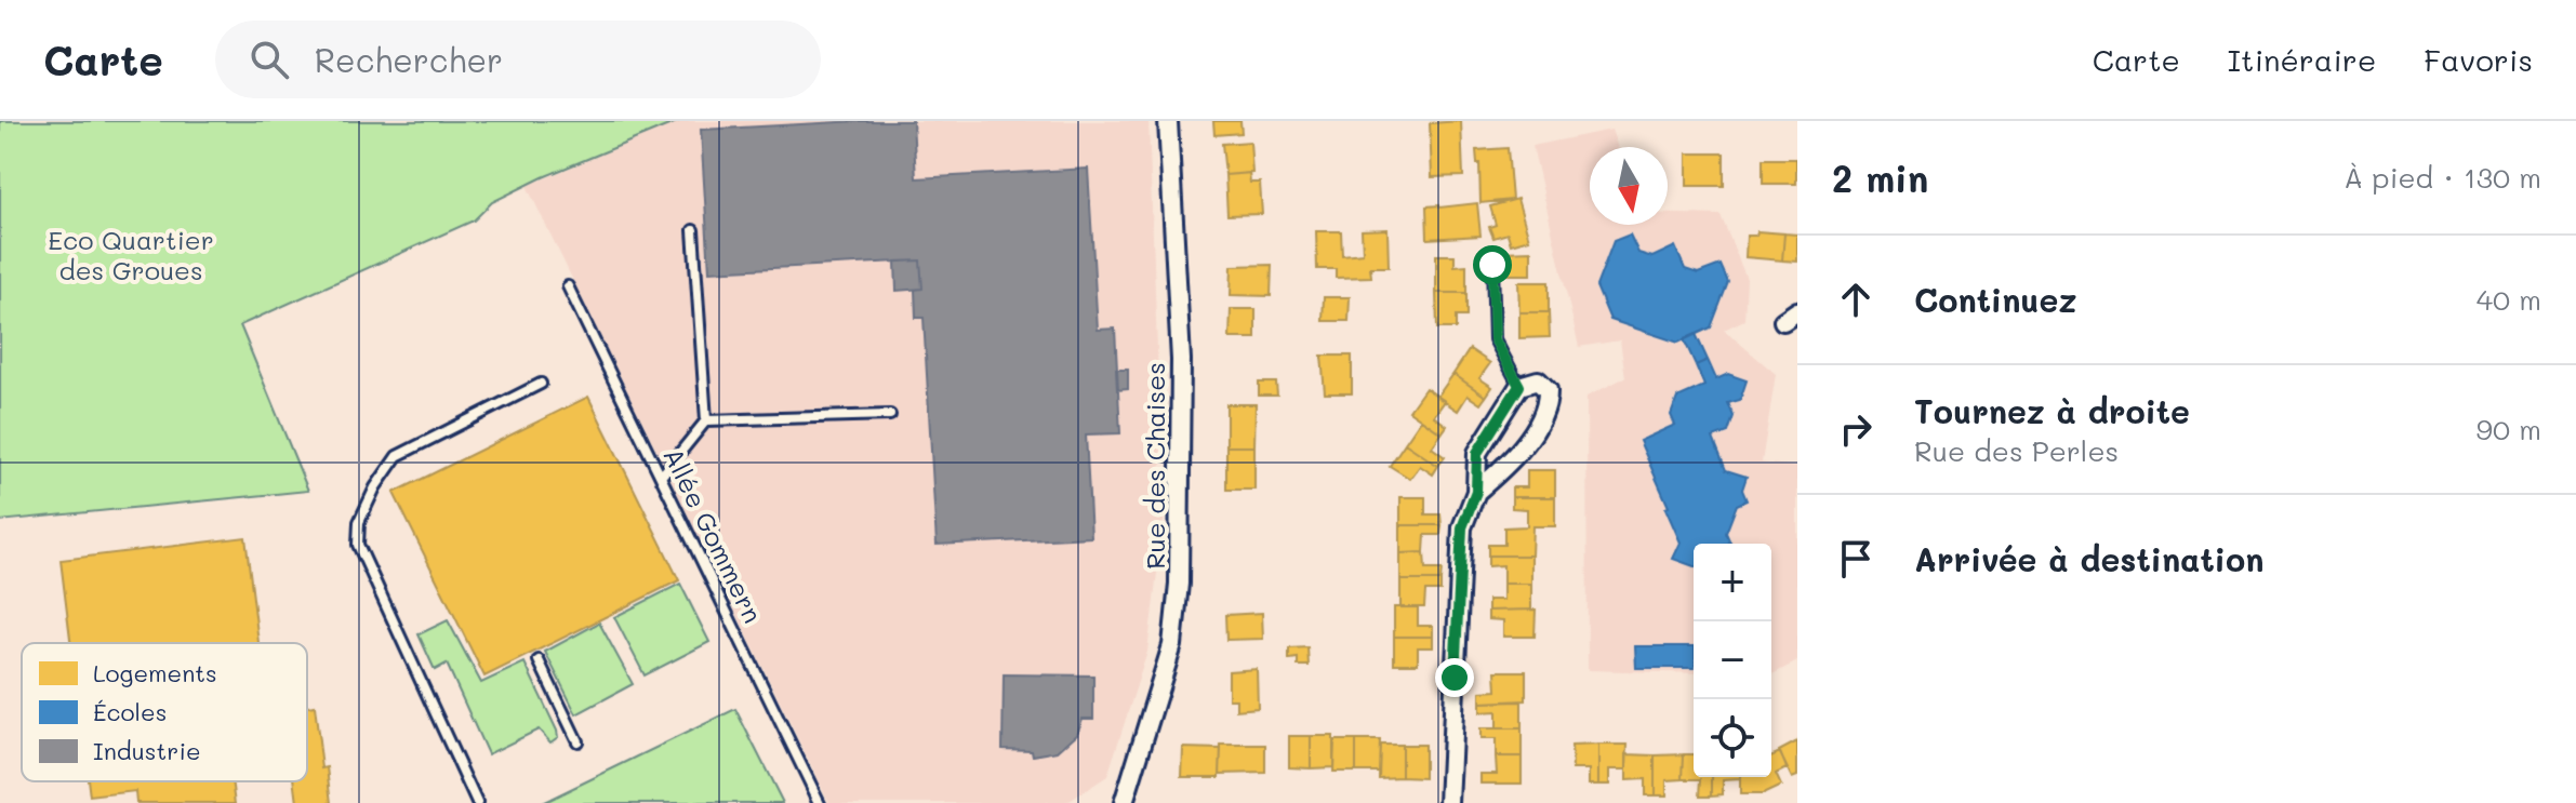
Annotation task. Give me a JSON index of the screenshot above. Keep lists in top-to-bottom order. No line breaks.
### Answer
{"streets":{"street":["Rue des Chaises"],"lane":["Allée Gommern"]},"parks":["Eco Quartier des Groues"],"legend":["Logements","Écoles","Industrie"],"north":"bottom","page":{"header":"Carte","search":"Rechercher","nav":["Carte","Itinéraire","Favoris"],"heading":["2 min","À pied · 130 m"],"list":[["Continuez","40 m"],["Tournez à droite","Rue des Perles","90 m"],"Arrivée à destination"],"map_buttons":["+","−"]}}
